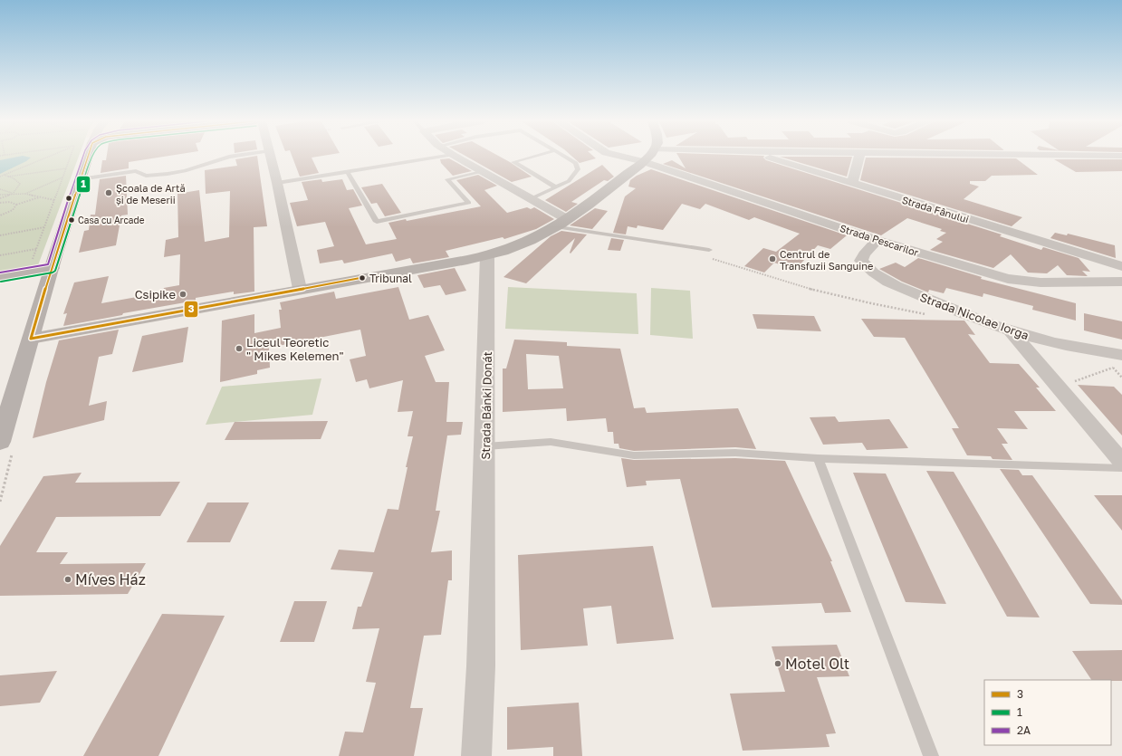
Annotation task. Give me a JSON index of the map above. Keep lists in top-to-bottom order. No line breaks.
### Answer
{"streets":{"street":["Strada Fânului","Strada Pescarilor","Strada Nicolae Iorga","Strada Bánki Donát"]},"crossings":[["Strada Pescarilor","Strada Nicolae Iorga"]],"places":["Școala de Artă și de Meserii","Casa cu Arcade","Centrul de Transfuzii Sanguine","Tribunal","Csipike","Liceul Teoretic \" Mikes Kelemen\"","Míves Ház","Motel Olt"],"lines":["transit line 3","transit line 1","transit line 2A"],"legend":["3","1","2A"]}
